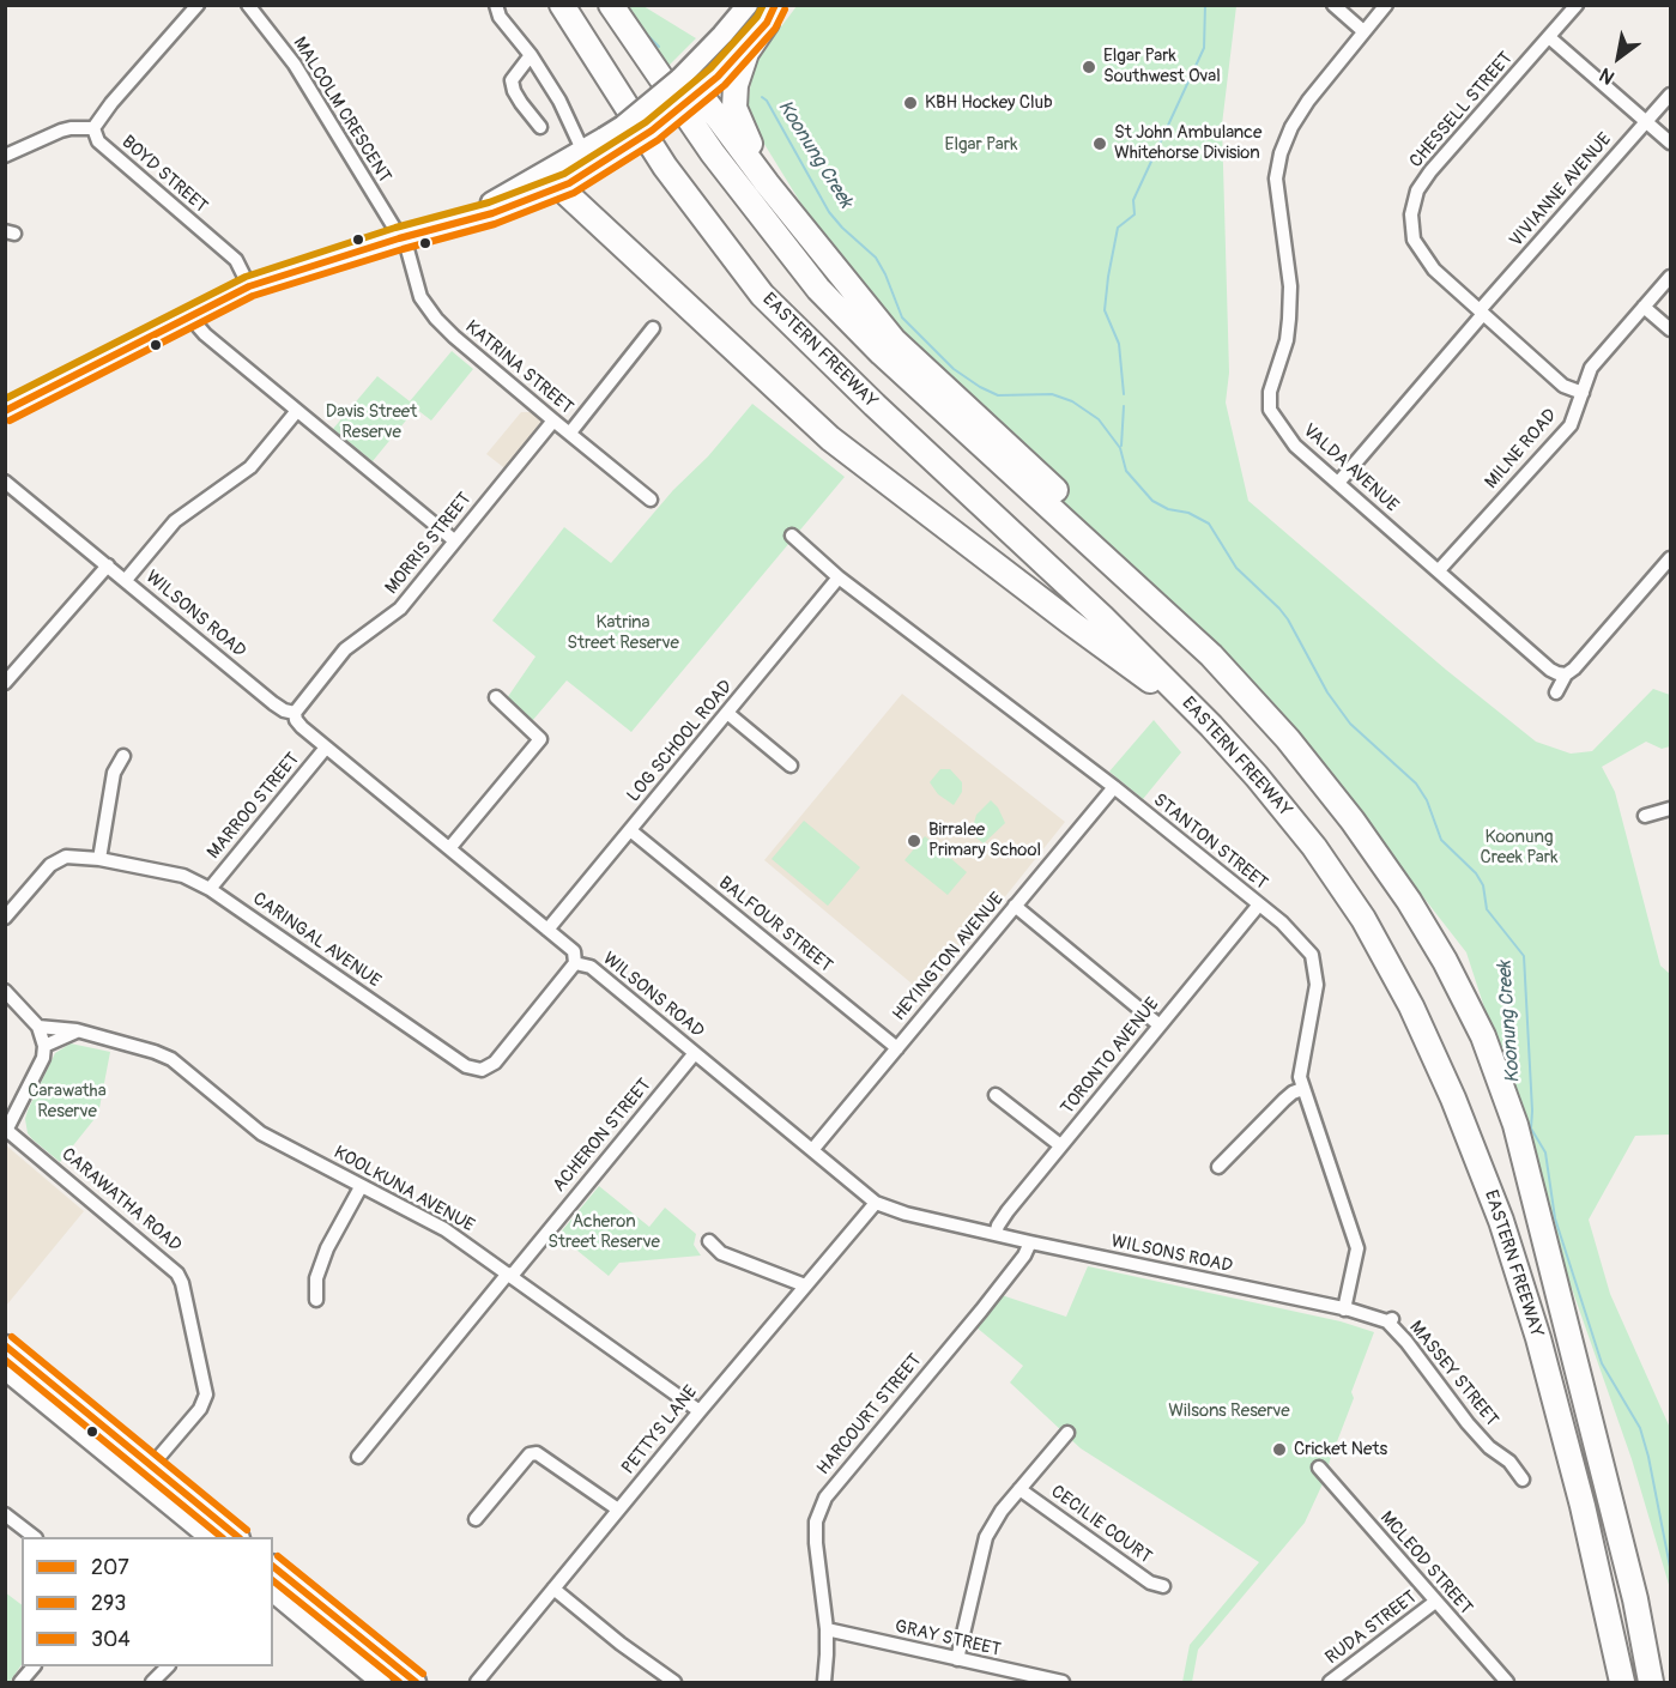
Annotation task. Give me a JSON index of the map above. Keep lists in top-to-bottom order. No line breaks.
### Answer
{"streets":{"highway":["EASTERN FREEWAY"],"street":["MALCOLM CRESCENT","CHESSELL STREET","BOYD STREET","VIVIANNE AVENUE","KATRINA STREET","MILNE ROAD","VALDA AVENUE","MORRIS STREET","WILSONS ROAD","LOG SCHOOL ROAD","MARROO STREET","STANTON STREET","BALFOUR STREET","CARINGAL AVENUE","HEYINGTON AVENUE","TORONTO AVENUE","ACHERON STREET","KOOLKUNA AVENUE","CARAWATHA ROAD","MASSEY STREET","HARCOURT STREET","PETTYS LANE","CECILIE COURT","MCLEOD STREET","RUDA STREET","GRAY STREET"]},"crossings":[["MALCOLM CRESCENT","KATRINA STREET"],["CHESSELL STREET","VIVIANNE AVENUE"],["CHESSELL STREET","MILNE ROAD"],["VIVIANNE AVENUE","VALDA AVENUE"],["KATRINA STREET","MORRIS STREET"],["MILNE ROAD","VALDA AVENUE"],["MORRIS STREET","WILSONS ROAD"],["WILSONS ROAD","LOG SCHOOL ROAD"],["WILSONS ROAD","MARROO STREET"],["WILSONS ROAD","STANTON STREET"],["WILSONS ROAD","CARINGAL AVENUE"],["WILSONS ROAD","HEYINGTON AVENUE"],["WILSONS ROAD","TORONTO AVENUE"],["WILSONS ROAD","ACHERON STREET"],["WILSONS ROAD","MASSEY STREET"],["WILSONS ROAD","HARCOURT STREET"],["WILSONS ROAD","PETTYS LANE"],["LOG SCHOOL ROAD","STANTON STREET"],["LOG SCHOOL ROAD","BALFOUR STREET"],["MARROO STREET","CARINGAL AVENUE"],["STANTON STREET","HEYINGTON AVENUE"],["STANTON STREET","TORONTO AVENUE"],["BALFOUR STREET","HEYINGTON AVENUE"],["ACHERON STREET","KOOLKUNA AVENUE"],["KOOLKUNA AVENUE","PETTYS LANE"],["HARCOURT STREET","GRAY STREET"],["MCLEOD STREET","RUDA STREET"]],"water":["Koonung Creek"],"parks":["Elgar Park","Davis Street Reserve","Katrina Street Reserve","Koonung Creek Park","Carawatha Reserve","Acheron Street Reserve","Wilsons Reserve"],"places":["Elgar Park Southwest Oval","KBH Hockey Club","St John Ambulance Whitehorse Division","Birralee Primary School","Cricket Nets"],"lines":["transit line 293","transit line 304","transit line 207"],"legend":["207","293","304"],"north":"bottom left"}
